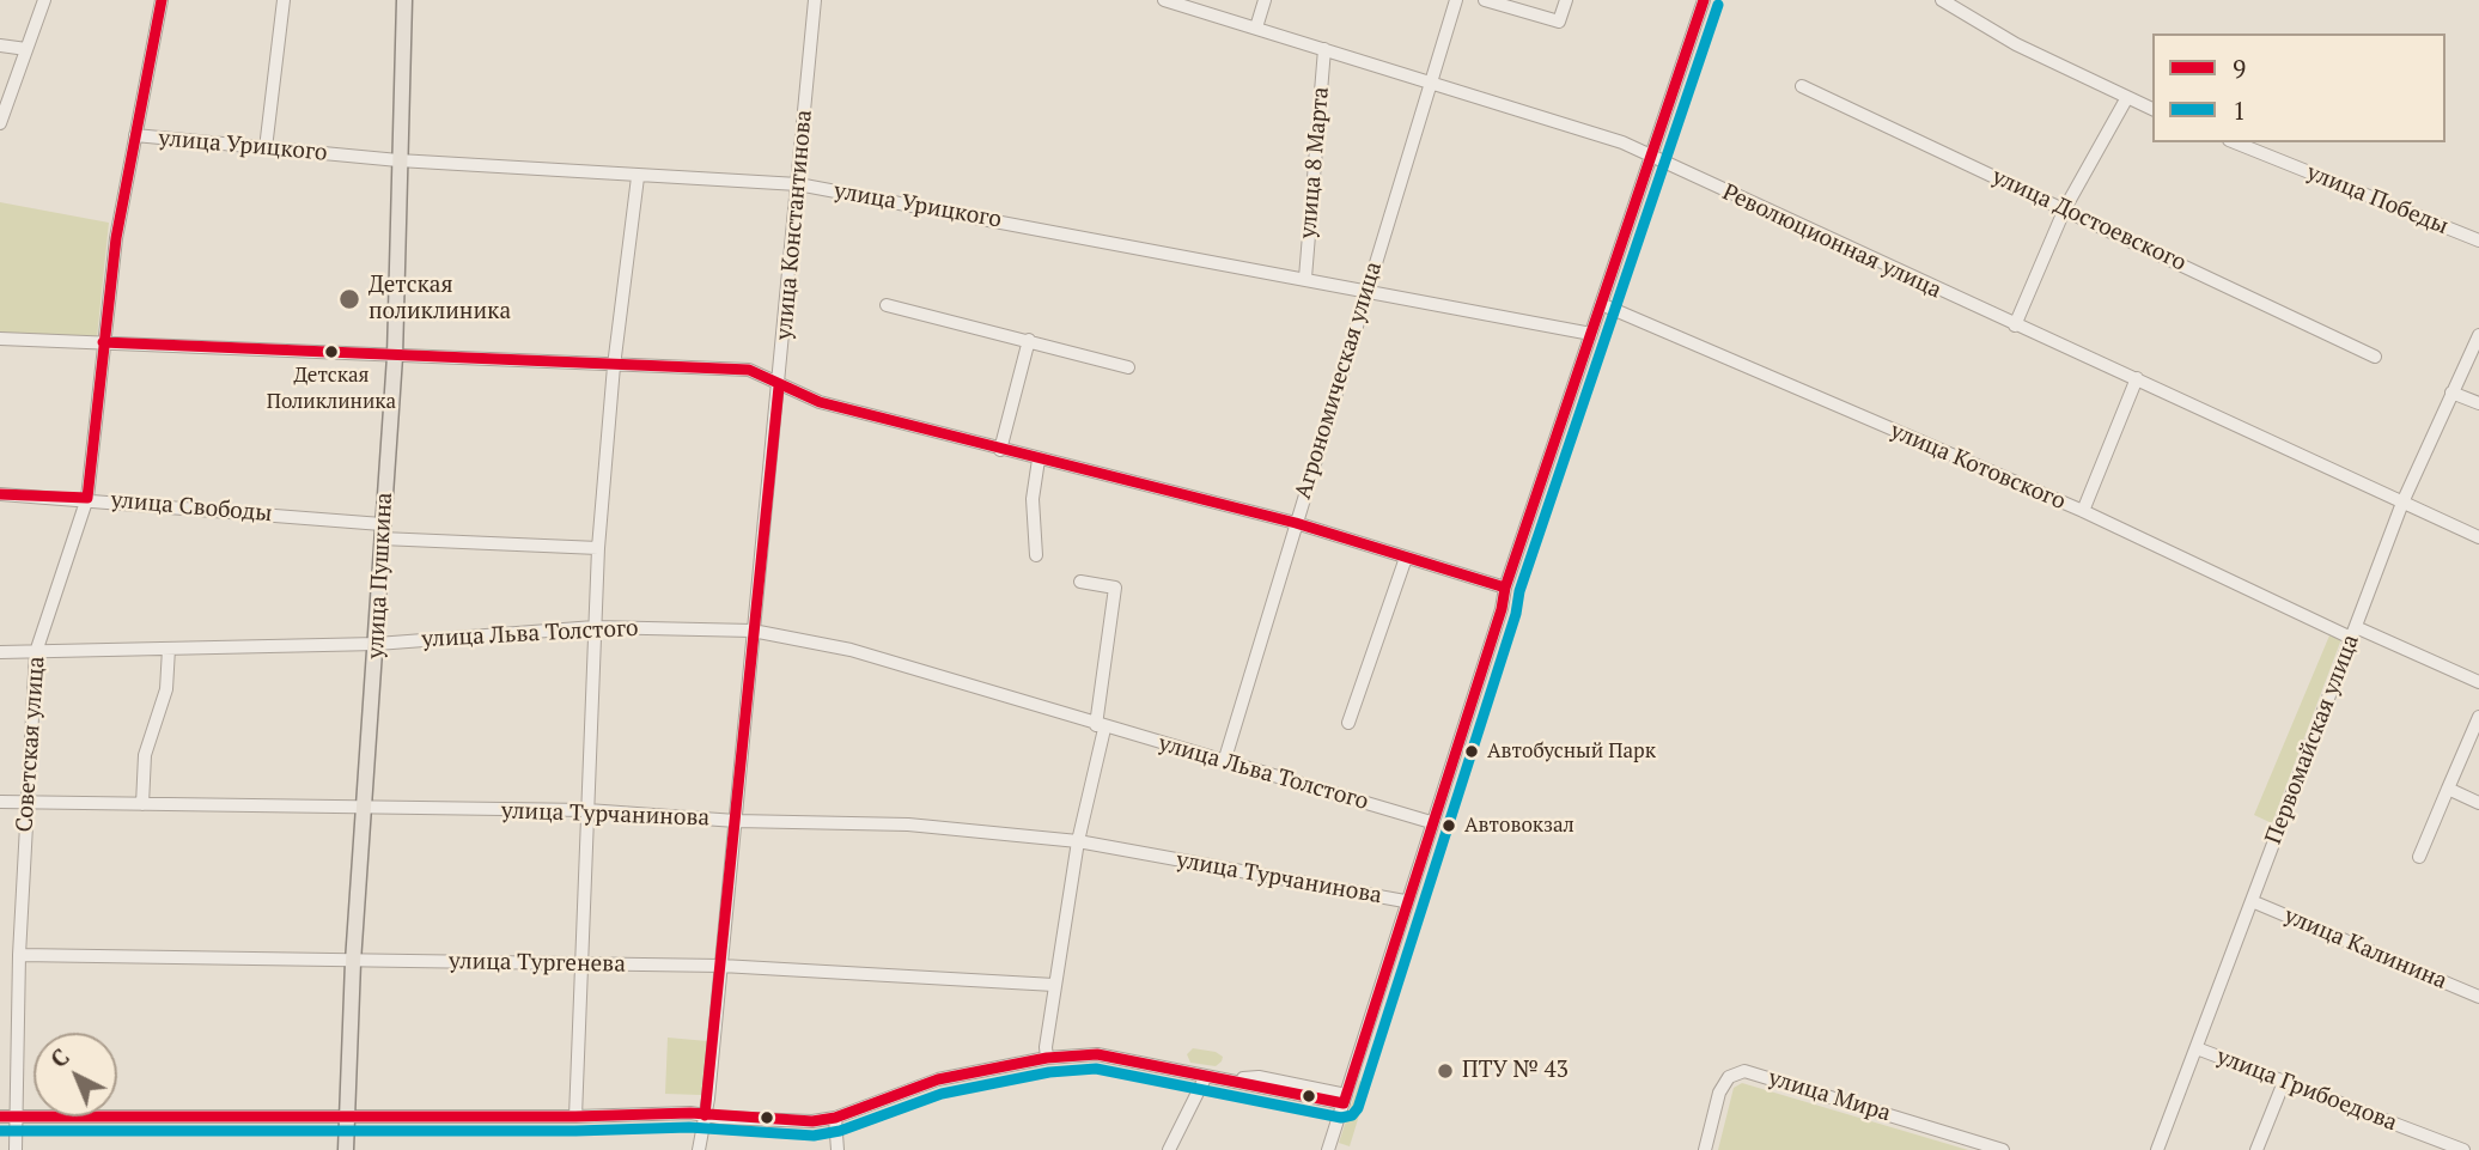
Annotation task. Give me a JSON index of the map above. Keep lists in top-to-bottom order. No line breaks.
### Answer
{"streets":{"main road":["улица Пушкина"],"street":["улица Урицкого","улица 8 Марта","улица Победы","улица Достоевского","улица Константинова","Революционная улица","Агрономическая улица","улица Котовского","улица Свободы","улица Льва Толстого","Первомайская улица","Советская улица","улица Турчанинова","улица Калинина","улица Тургенева","улица Грибоедова","улица Мира"]},"crossings":[["улица Урицкого","улица 8 Марта"],["улица Урицкого","улица Константинова"],["улица Урицкого","Агрономическая улица"],["улица Урицкого","улица Пушкина"],["улица Урицкого","Советская улица"],["улица 8 Марта","Революционная улица"],["улица Константинова","улица Льва Толстого"],["улица Константинова","улица Турчанинова"],["улица Константинова","улица Тургенева"],["Революционная улица","Агрономическая улица"],["Революционная улица","Первомайская улица"],["Агрономическая улица","улица Льва Толстого"],["улица Котовского","Первомайская улица"],["улица Свободы","улица Пушкина"],["улица Свободы","Советская улица"],["улица Пушкина","улица Льва Толстого"],["улица Пушкина","улица Турчанинова"],["улица Пушкина","улица Тургенева"],["улица Льва Толстого","Советская улица"],["Первомайская улица","улица Калинина"],["Первомайская улица","улица Грибоедова"],["Советская улица","улица Турчанинова"],["Советская улица","улица Тургенева"]],"places":["Детская поликлиника","Детская Поликлиника","Автобусный Парк","Автовокзал","ПТУ № 43"],"lines":["transit line 9","transit line 1"],"legend":["9","1"],"north":"top left"}
